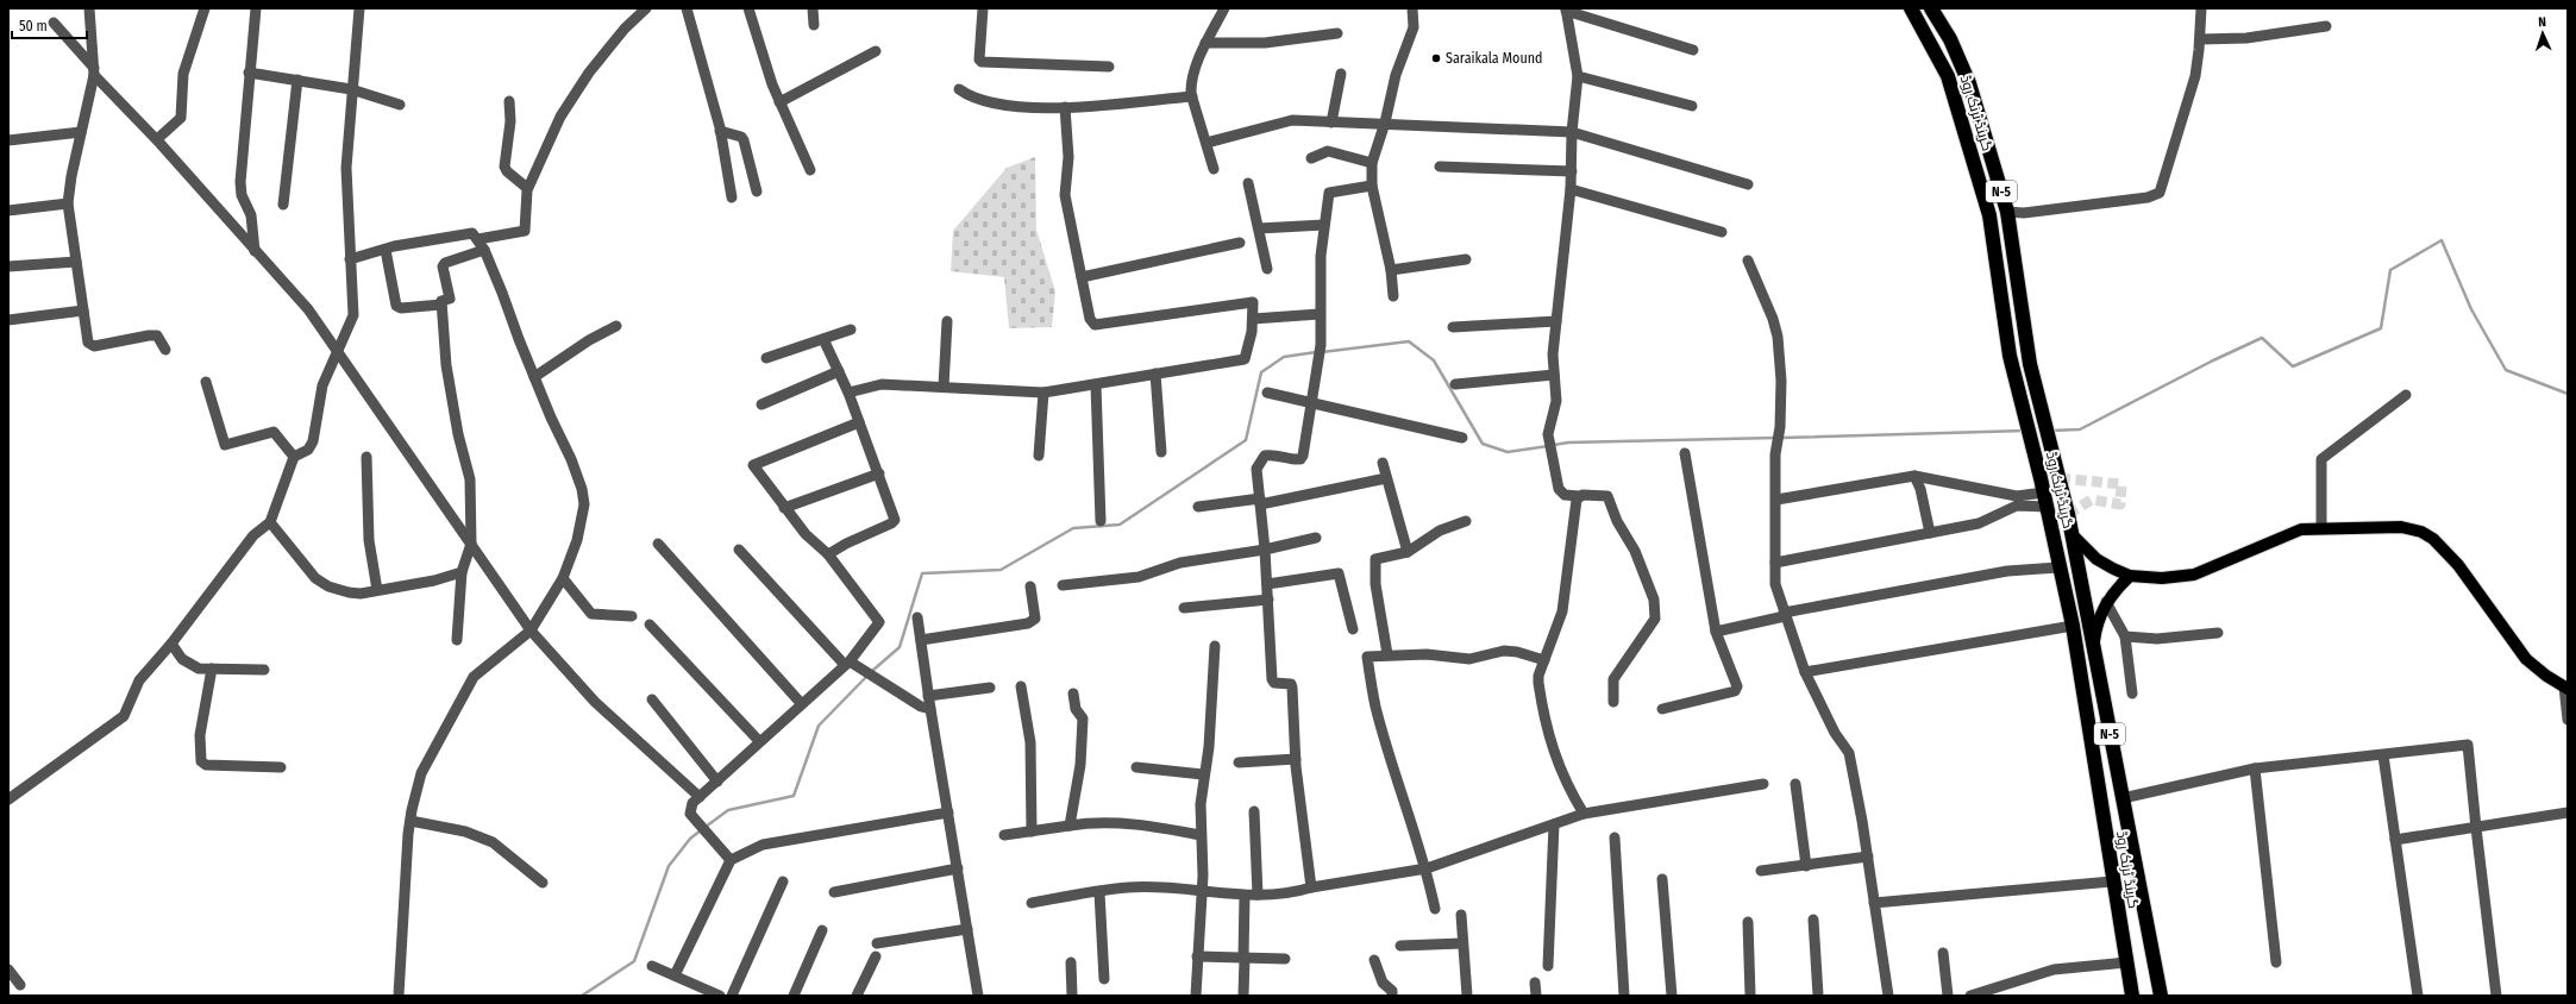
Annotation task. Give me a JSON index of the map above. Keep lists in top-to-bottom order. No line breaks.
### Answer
{"streets":{"highway":["گرینڈ ٹرنک روڈ","N-5"]},"places":["Saraikala Mound"],"scale_bar":"50 m","north":"top"}
